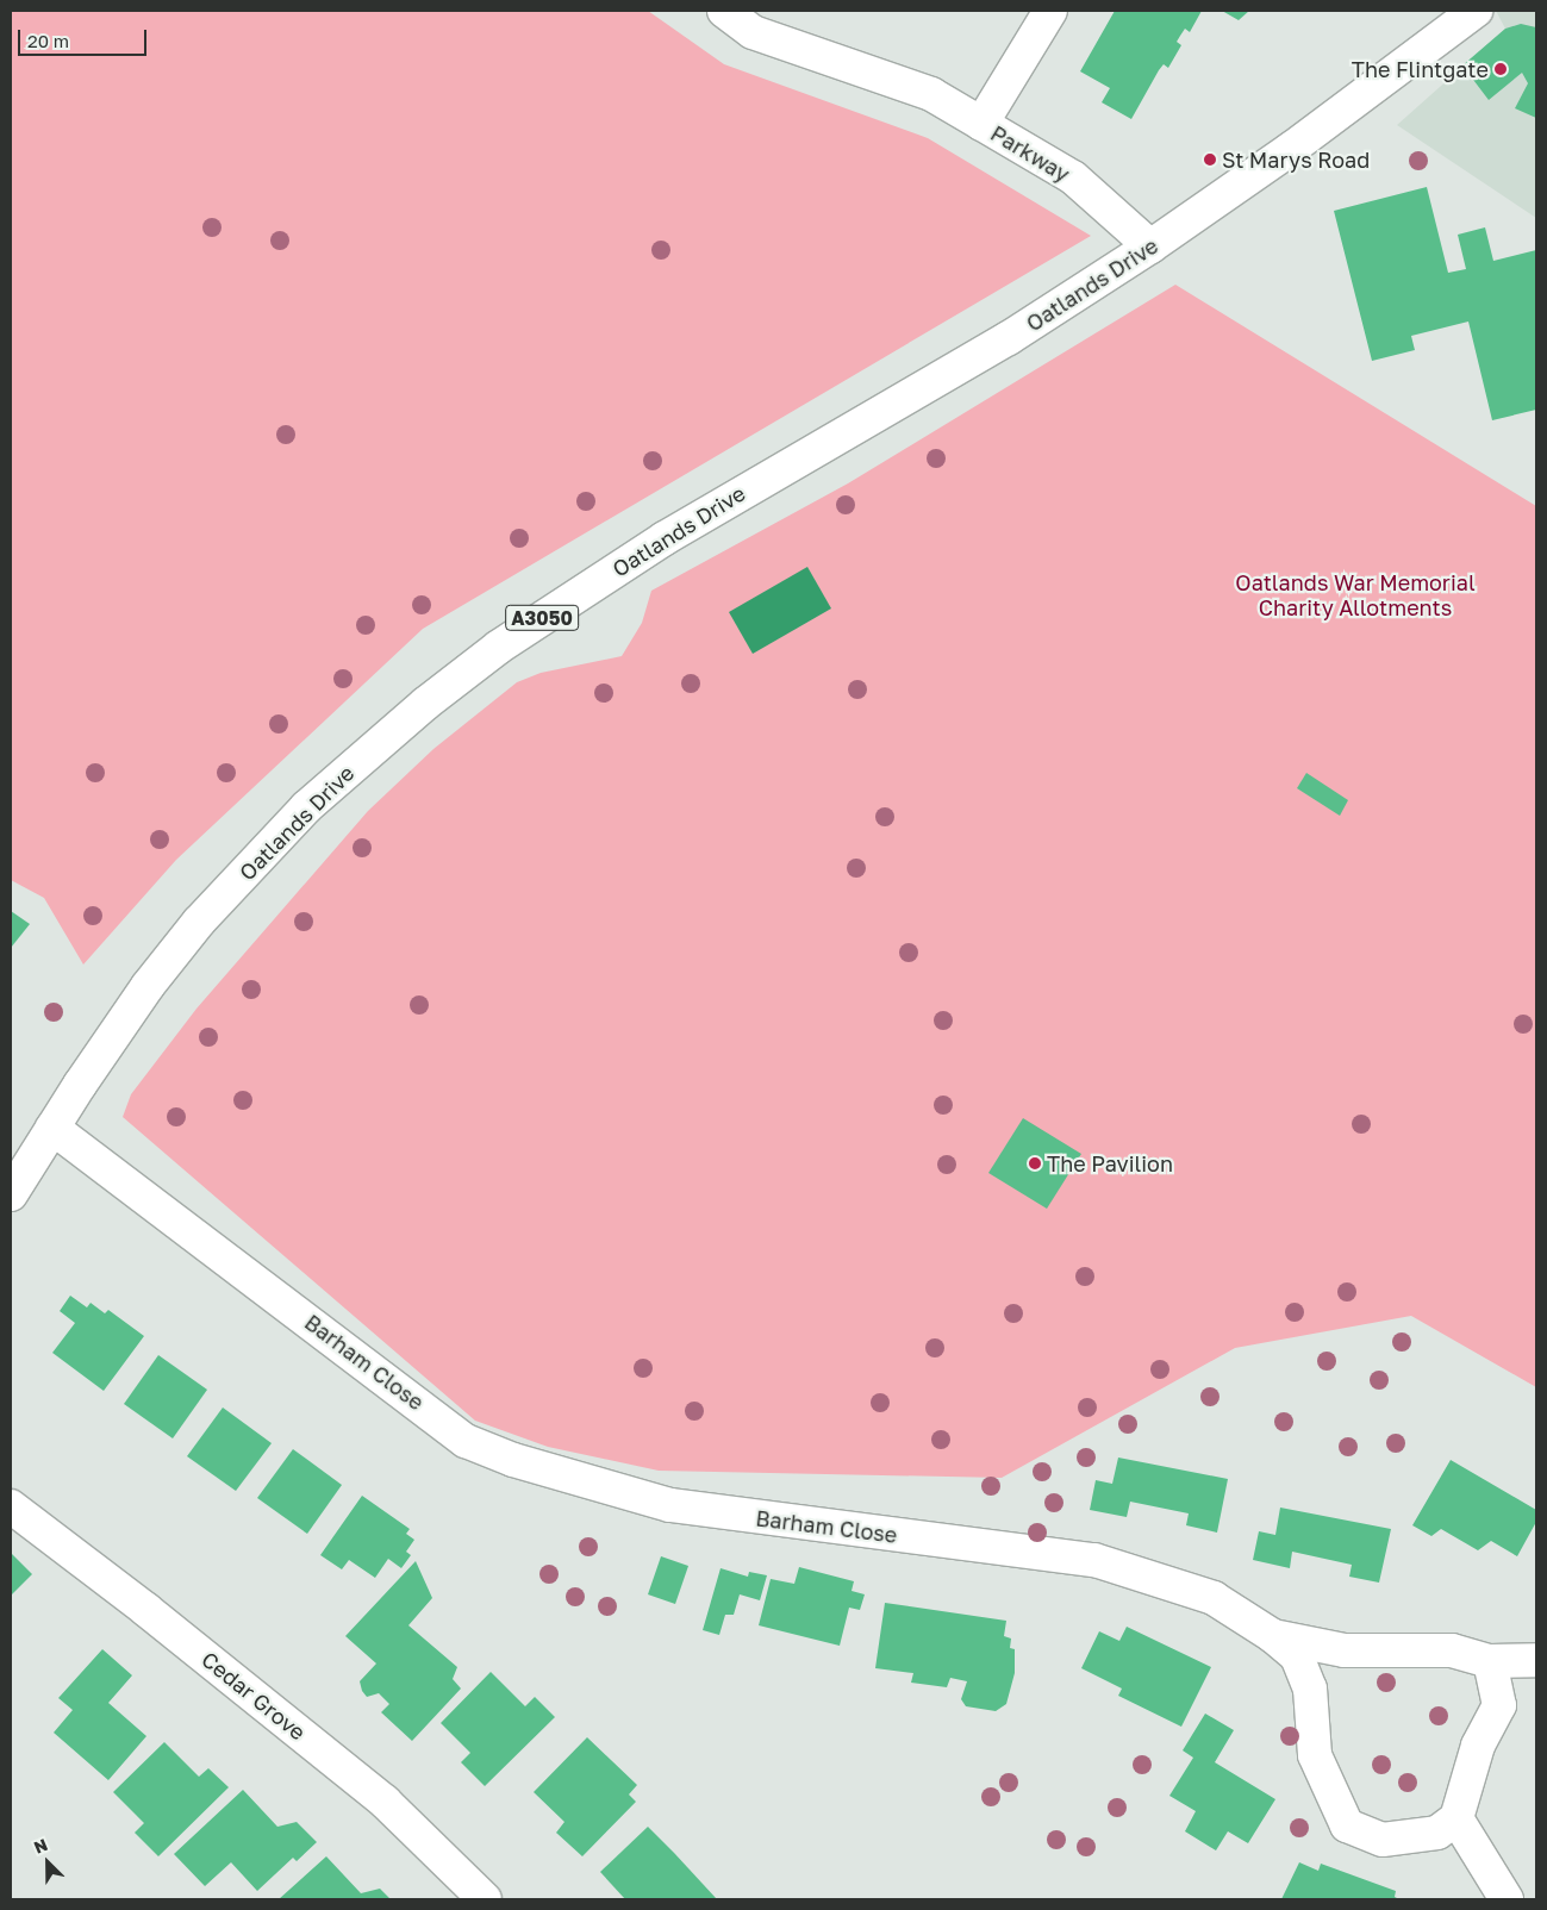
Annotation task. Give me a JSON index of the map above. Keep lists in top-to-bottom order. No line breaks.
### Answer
{"streets":{"street":["Parkway","Oatlands Drive","A3050","Barham Close","Cedar Grove"]},"crossings":[["Parkway","Oatlands Drive"],["Oatlands Drive","Barham Close"]],"parks":["Oatlands War Memorial Charity Allotments"],"places":["The Flintgate","St Marys Road","The Pavilion"],"scale_bar":"20 m","north":"top left"}
